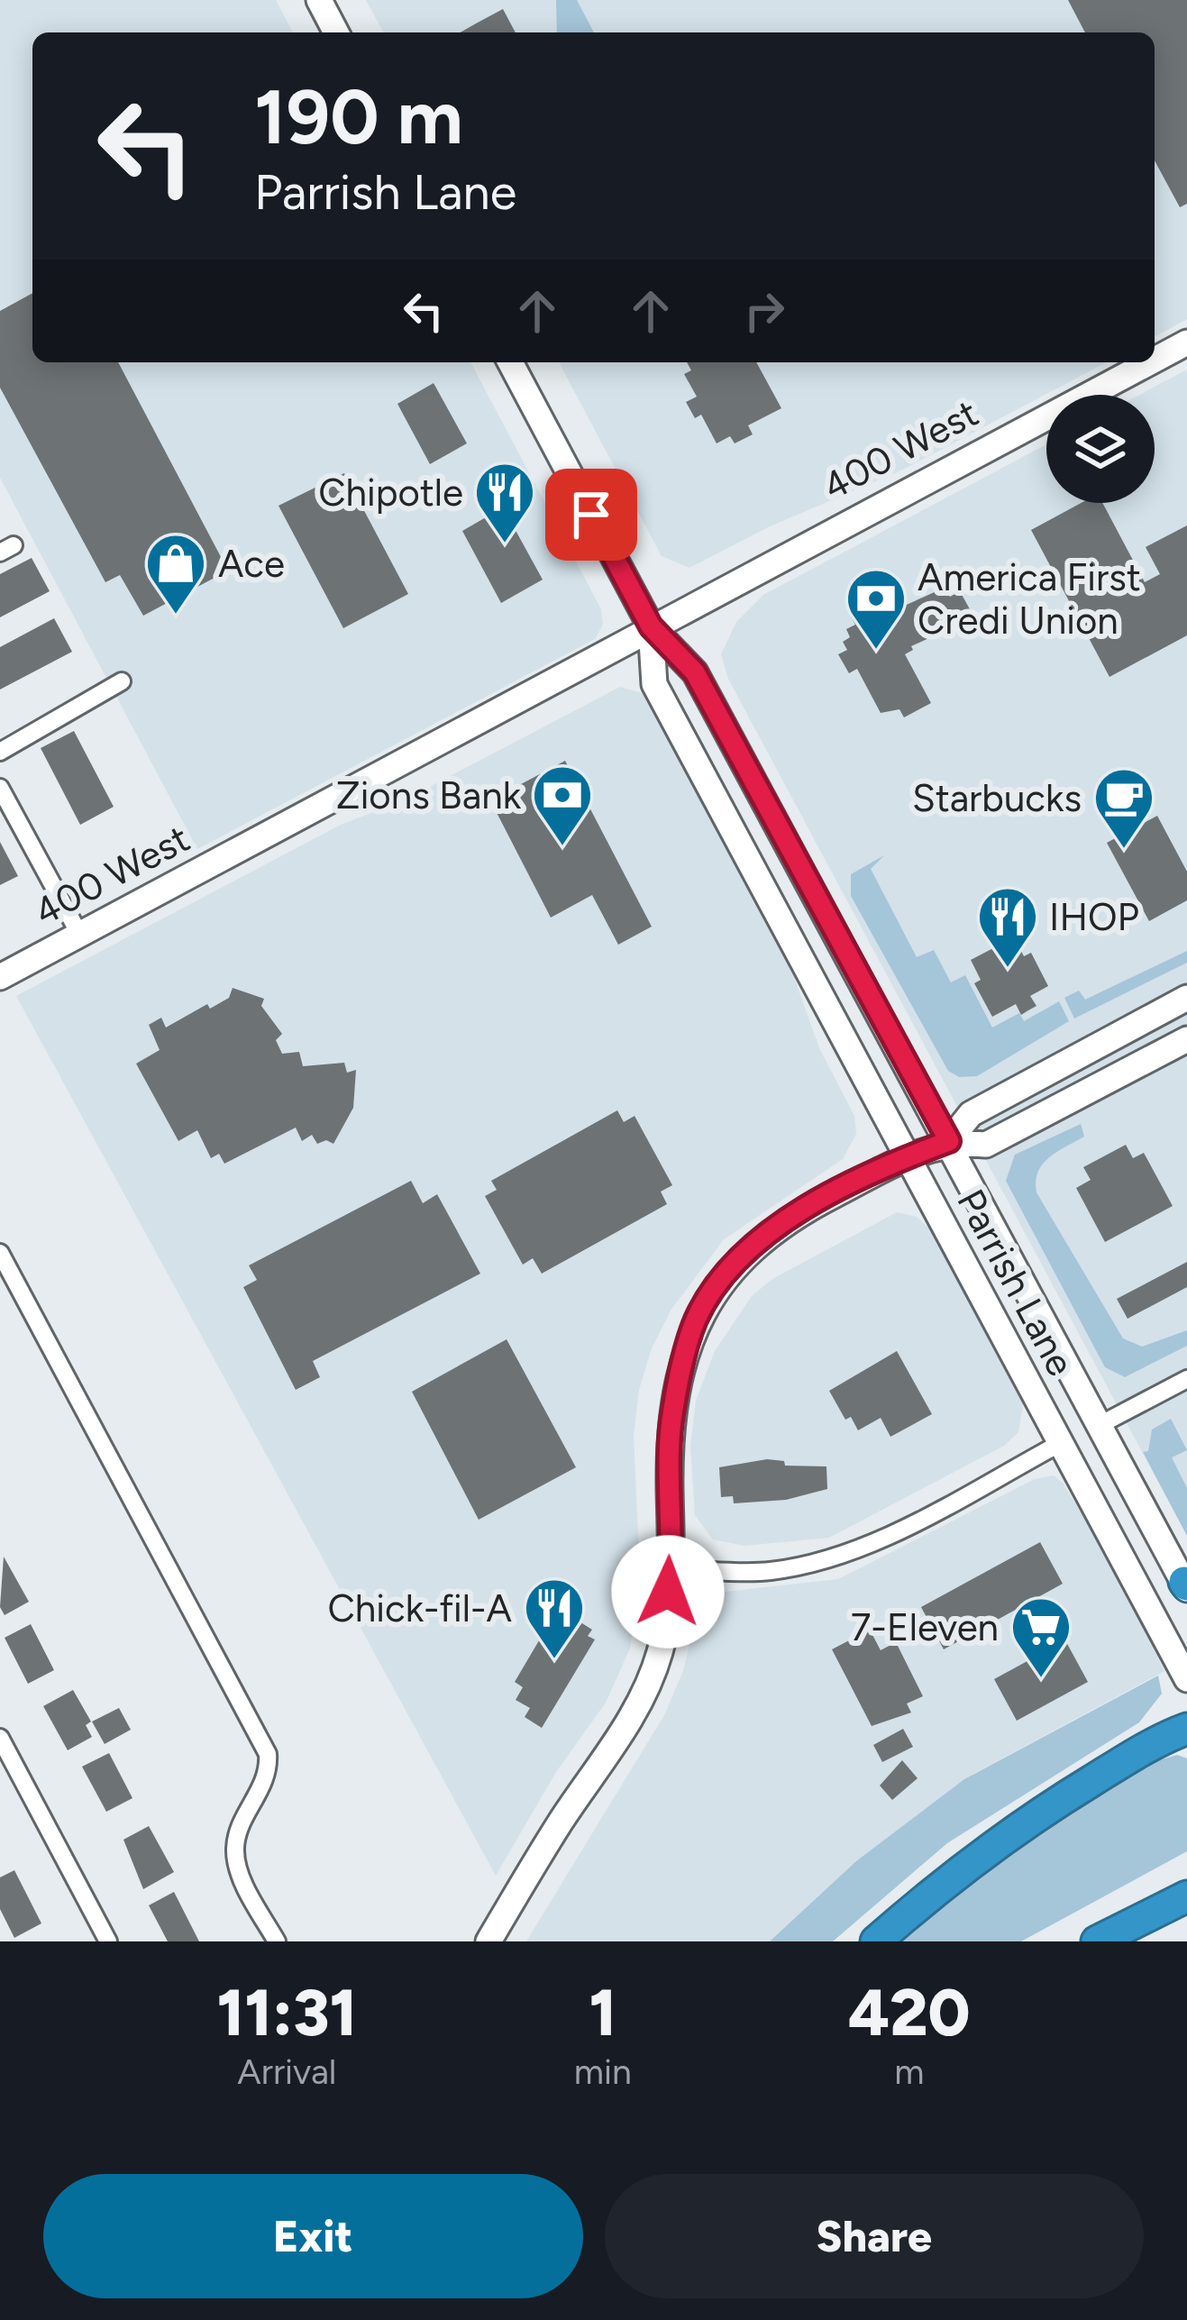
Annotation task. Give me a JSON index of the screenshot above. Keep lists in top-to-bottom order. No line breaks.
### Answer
{"streets":{"main road":["400 West","Parrish Lane"]},"crossings":[["400 West","Parrish Lane"]],"places":{"restaurant":["Chipotle","IHOP","Chick-fil-A"],"shop":["Ace"],"bank":["America First Credi Union","Zions Bank"],"cafe":["Starbucks"],"supermarket":["7-Eleven"]},"page":{"turn":["190 m","Parrish Lane"],"eta":["11:31","Arrival","1","min","420","m"],"buttons":["Exit","Share"]}}
